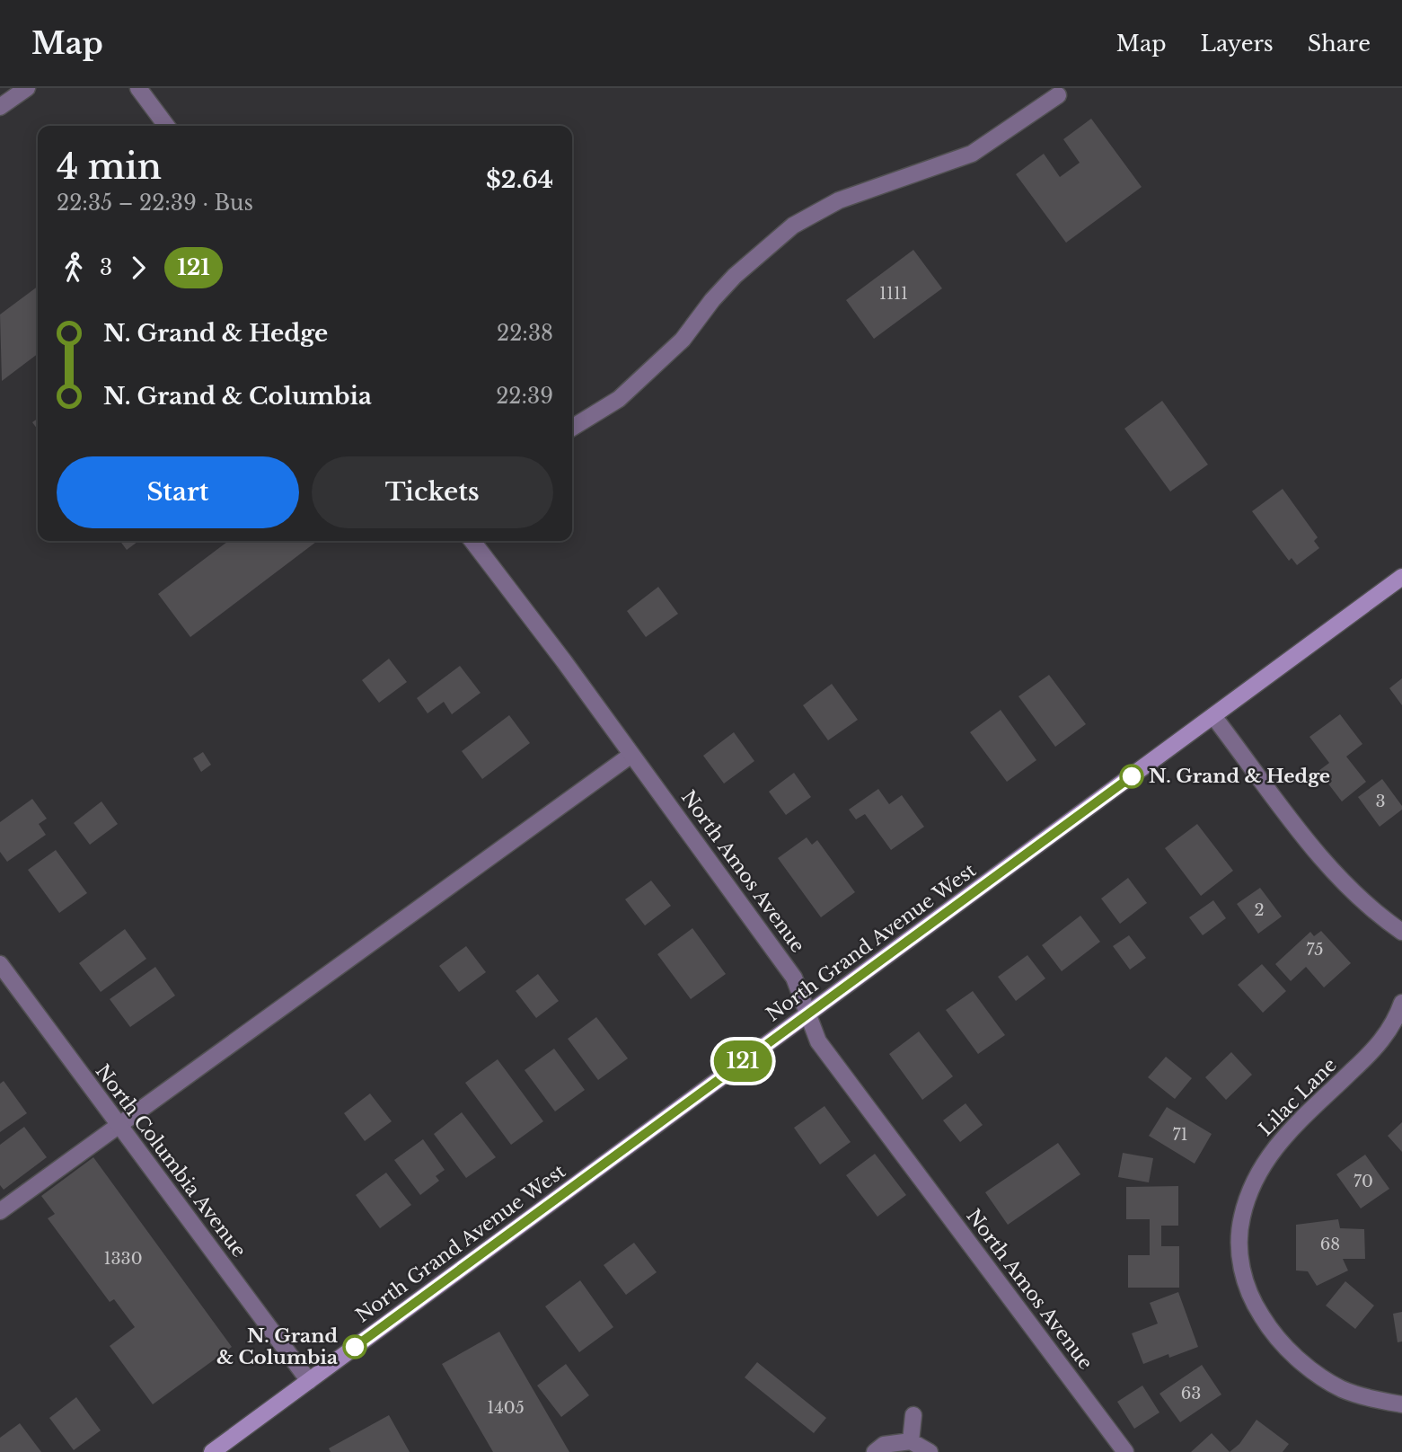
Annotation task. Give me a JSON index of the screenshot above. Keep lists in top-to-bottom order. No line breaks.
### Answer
{"streets":{"main road":["North Grand Avenue West"],"street":["North Amos Avenue","Lilac Lane","North Columbia Avenue"]},"crossings":[["North Amos Avenue","North Grand Avenue West"],["North Grand Avenue West","North Columbia Avenue"]],"places":["N. Grand & Hedge","N. Grand & Columbia"],"lines":["bus line 121"],"house_numbers":["1111","3","2","75","71","70","68","1330","63","1405"],"page":{"header":"Map","nav":["Map","Layers","Share"],"on_map":"121","heading":["4 min","22:35 – 22:39 · Bus","$2.64"],"legs":["3","121"],"list":[{"name":"N. Grand & Hedge","value":"22:38"},{"name":"N. Grand & Columbia","value":"22:39"}],"buttons":["Start","Tickets"]}}
